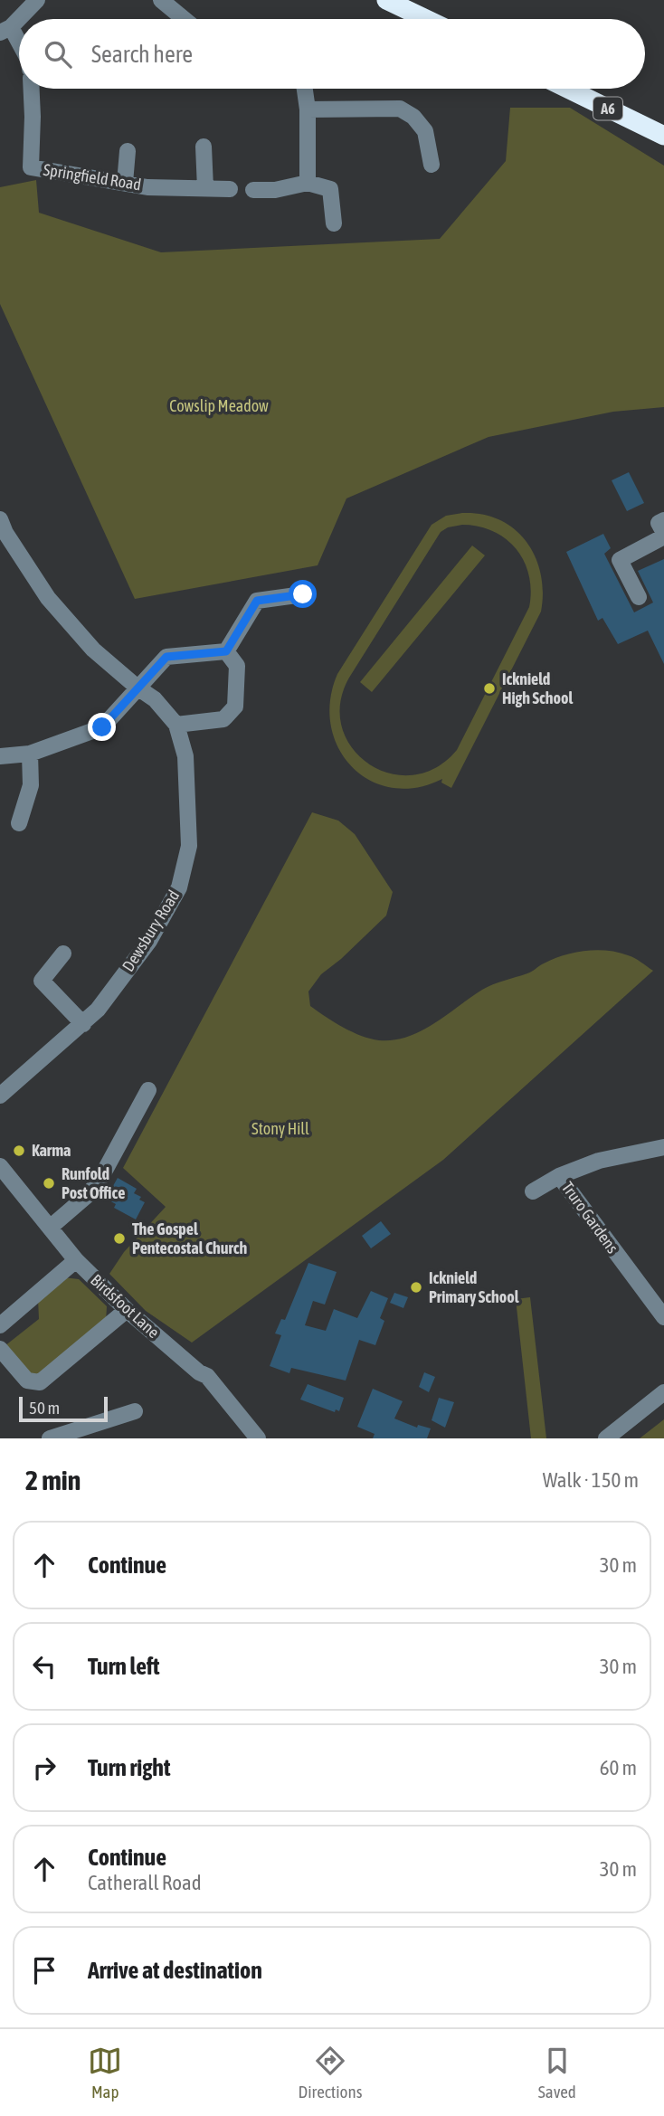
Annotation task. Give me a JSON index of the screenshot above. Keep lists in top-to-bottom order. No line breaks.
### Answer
{"streets":{"highway":["A6"],"street":["Springfield Road","Dewsbury Road","Truro Gardens","Birdsfoot Lane"]},"parks":["Cowslip Meadow","Stony Hill"],"places":["Icknield High School","Karma","Runfold Post Office","The Gospel Pentecostal Church","Icknield Primary School"],"scale_bar":"50 m","page":{"search":"Search here","scale":"50 m","heading":["2 min","Walk · 150 m"],"list":[["Continue","30 m"],["Turn left","30 m"],["Turn right","60 m"],["Continue","Catherall Road","30 m"],"Arrive at destination"],"nav":["Map","Directions","Saved"]}}
